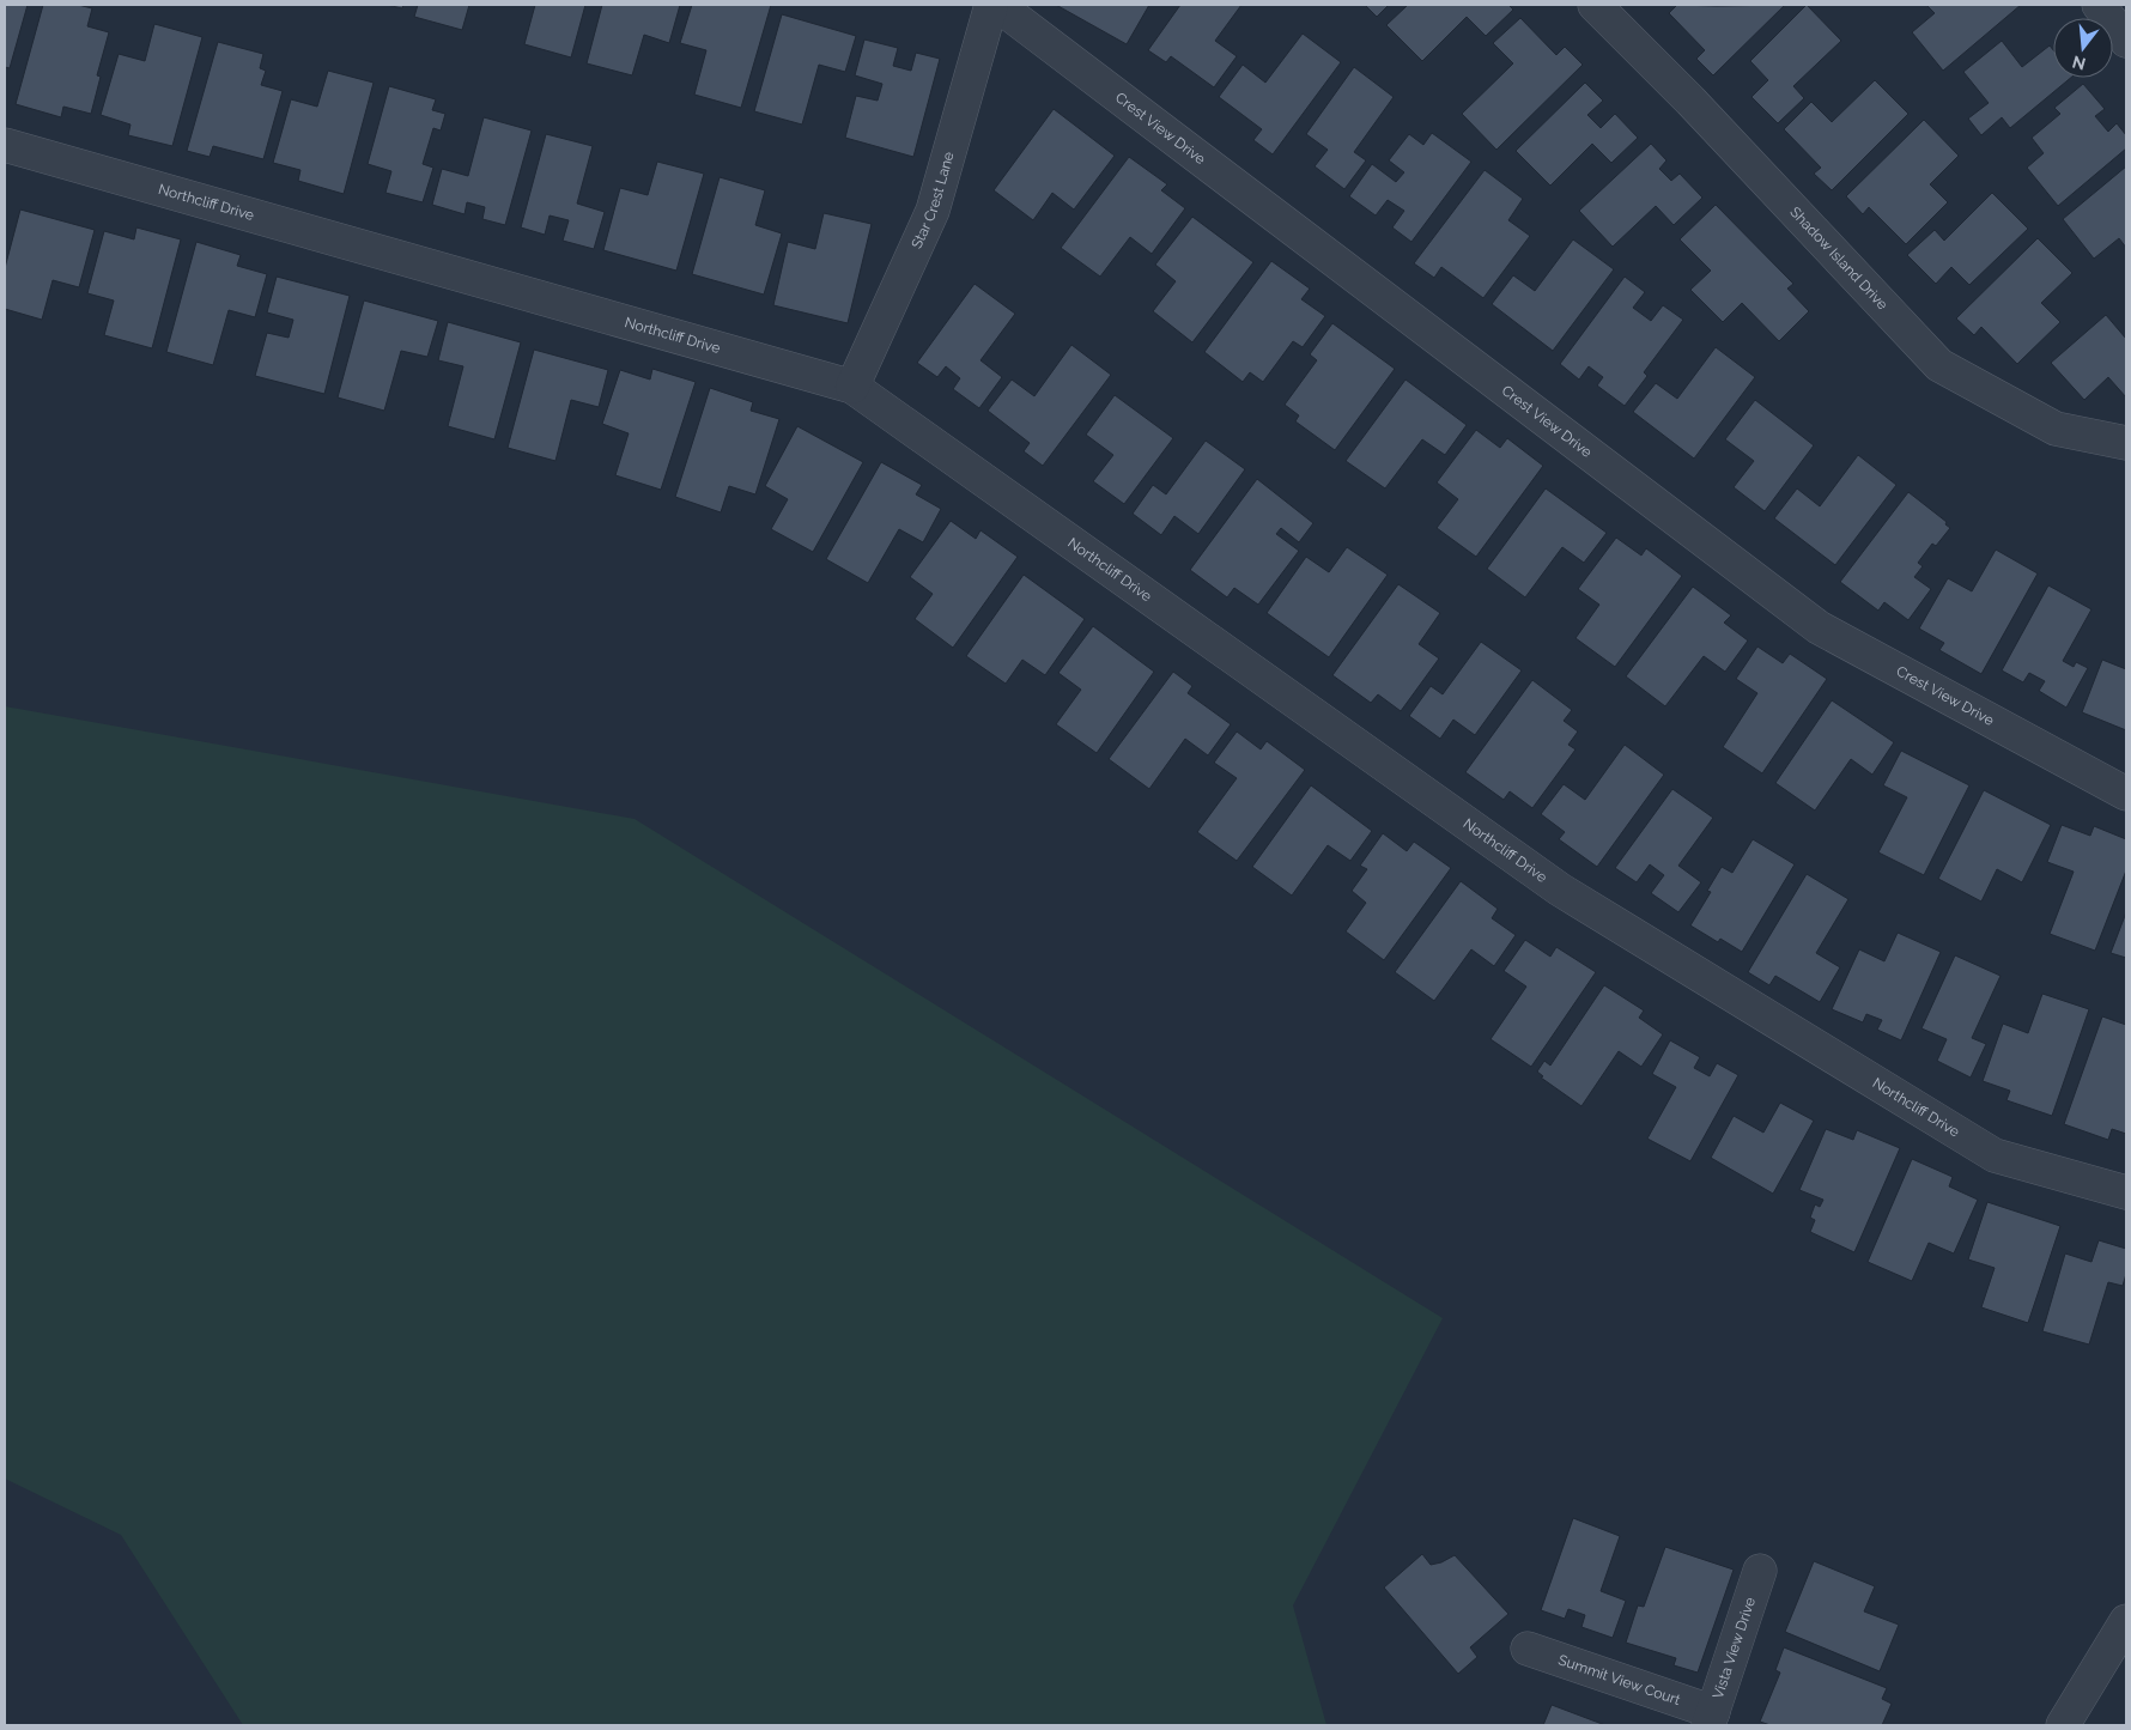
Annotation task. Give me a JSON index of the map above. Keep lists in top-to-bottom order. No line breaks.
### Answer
{"streets":{"street":["Crest View Drive","Star Crest Lane","Northcliff Drive","Shadow Island Drive","Vista View Drive","Summit View Court"]},"crossings":[["Star Crest Lane","Northcliff Drive"],["Vista View Drive","Summit View Court"]],"north":"bottom"}
